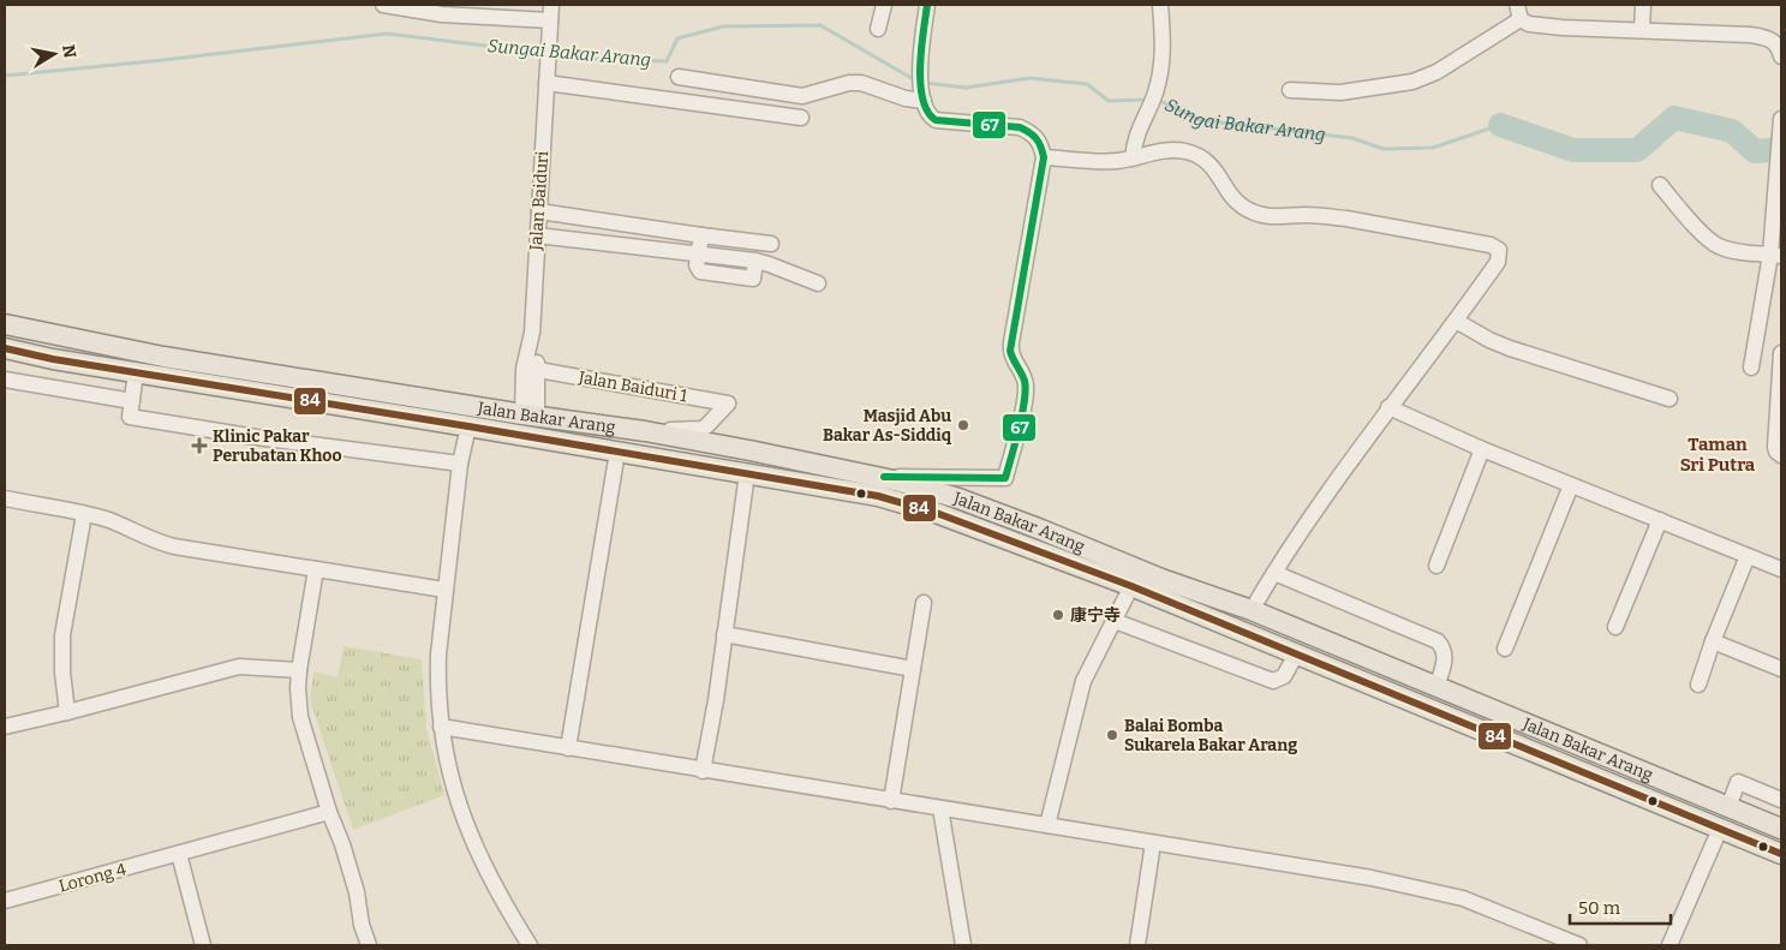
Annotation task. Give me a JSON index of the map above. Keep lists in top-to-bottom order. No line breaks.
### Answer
{"streets":{"main road":["Jalan Bakar Arang"],"street":["Jalan Baiduri","Jalan Baiduri 1","Lorong 4"]},"crossings":[["Jalan Baiduri","Jalan Baiduri 1"],["Jalan Baiduri","Jalan Bakar Arang"],["Jalan Baiduri 1","Jalan Bakar Arang"]],"districts":["Taman Sri Putra"],"water":["Sungai Bakar Arang"],"places":{"other":["Masjid Abu Bakar As-Siddiq","康宁寺","Balai Bomba Sukarela Bakar Arang"],"health":["Klinic Pakar Perubatan Khoo"]},"lines":["transit line 67","transit line 84"],"scale_bar":"50 m","north":"right"}
